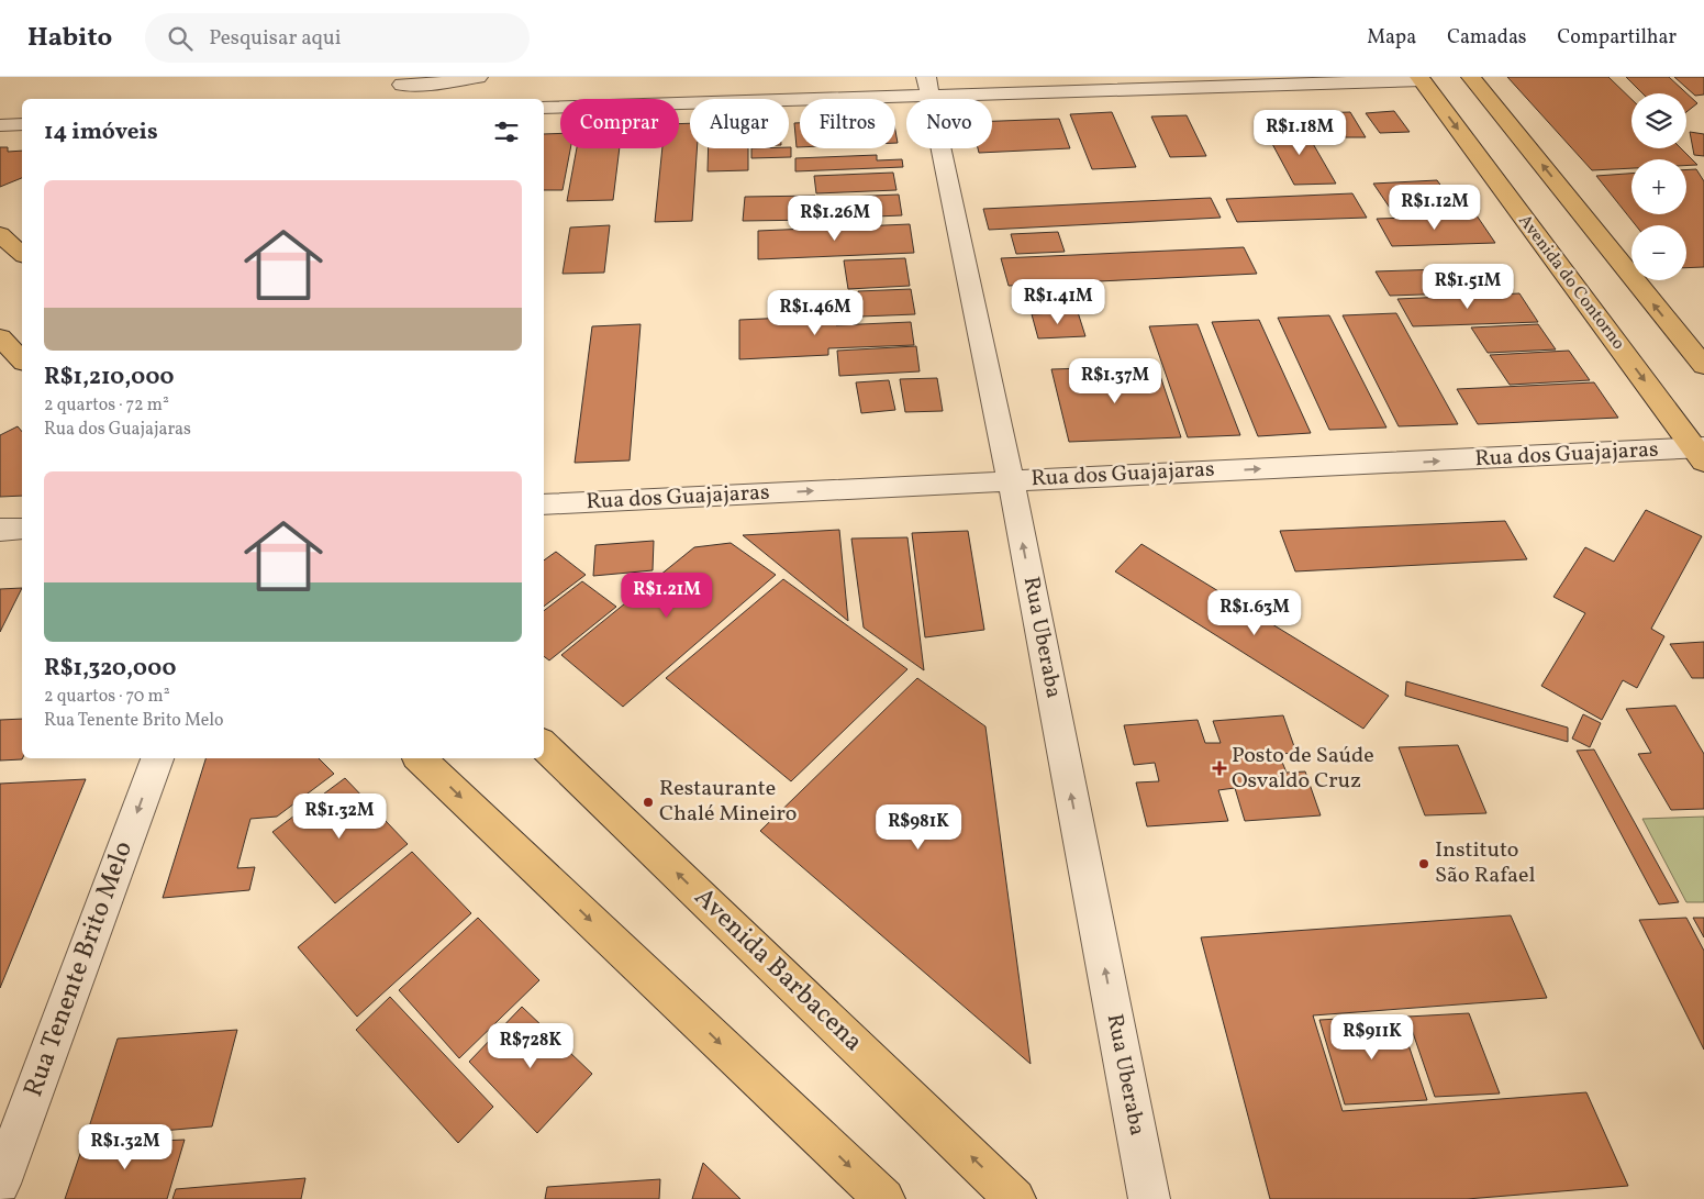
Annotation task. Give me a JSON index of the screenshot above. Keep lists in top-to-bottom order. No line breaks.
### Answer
{"streets":{"main road":["Avenida do Contorno","Avenida Barbacena"],"street":["Rua dos Guajajaras","Rua Uberaba","Rua Tenente Brito Melo"]},"crossings":[["Avenida do Contorno","Rua dos Guajajaras"],["Rua dos Guajajaras","Rua Uberaba"]],"one_way":["Rua dos Guajajaras","Rua Uberaba","Rua Tenente Brito Melo"],"places":{"health":["Posto de Saúde Osvaldo Cruz"],"other":["Restaurante Chalé Mineiro","Instituto São Rafael"]},"page":{"header":"Habito","search":"Pesquisar aqui","nav":["Mapa","Camadas","Compartilhar"],"map_buttons":["+","−"],"chip":["Comprar","Alugar","Filtros","Novo"],"heading":"14 imóveis","price":["R$1.18M","R$1.12M","R$1.26M","R$1.51M","R$1.41M","R$1.46M","R$1.37M","R$1.21M","R$1.63M","R$1.32M","R$981K","R$911K","R$728K","R$1.32M"],"list":[{"name":"R$1,210,000","note":"2 quartos · 72 m² · Rua dos Guajajaras"},{"name":"R$1,320,000","note":"2 quartos · 70 m² · Rua Tenente Brito Melo"}]}}
